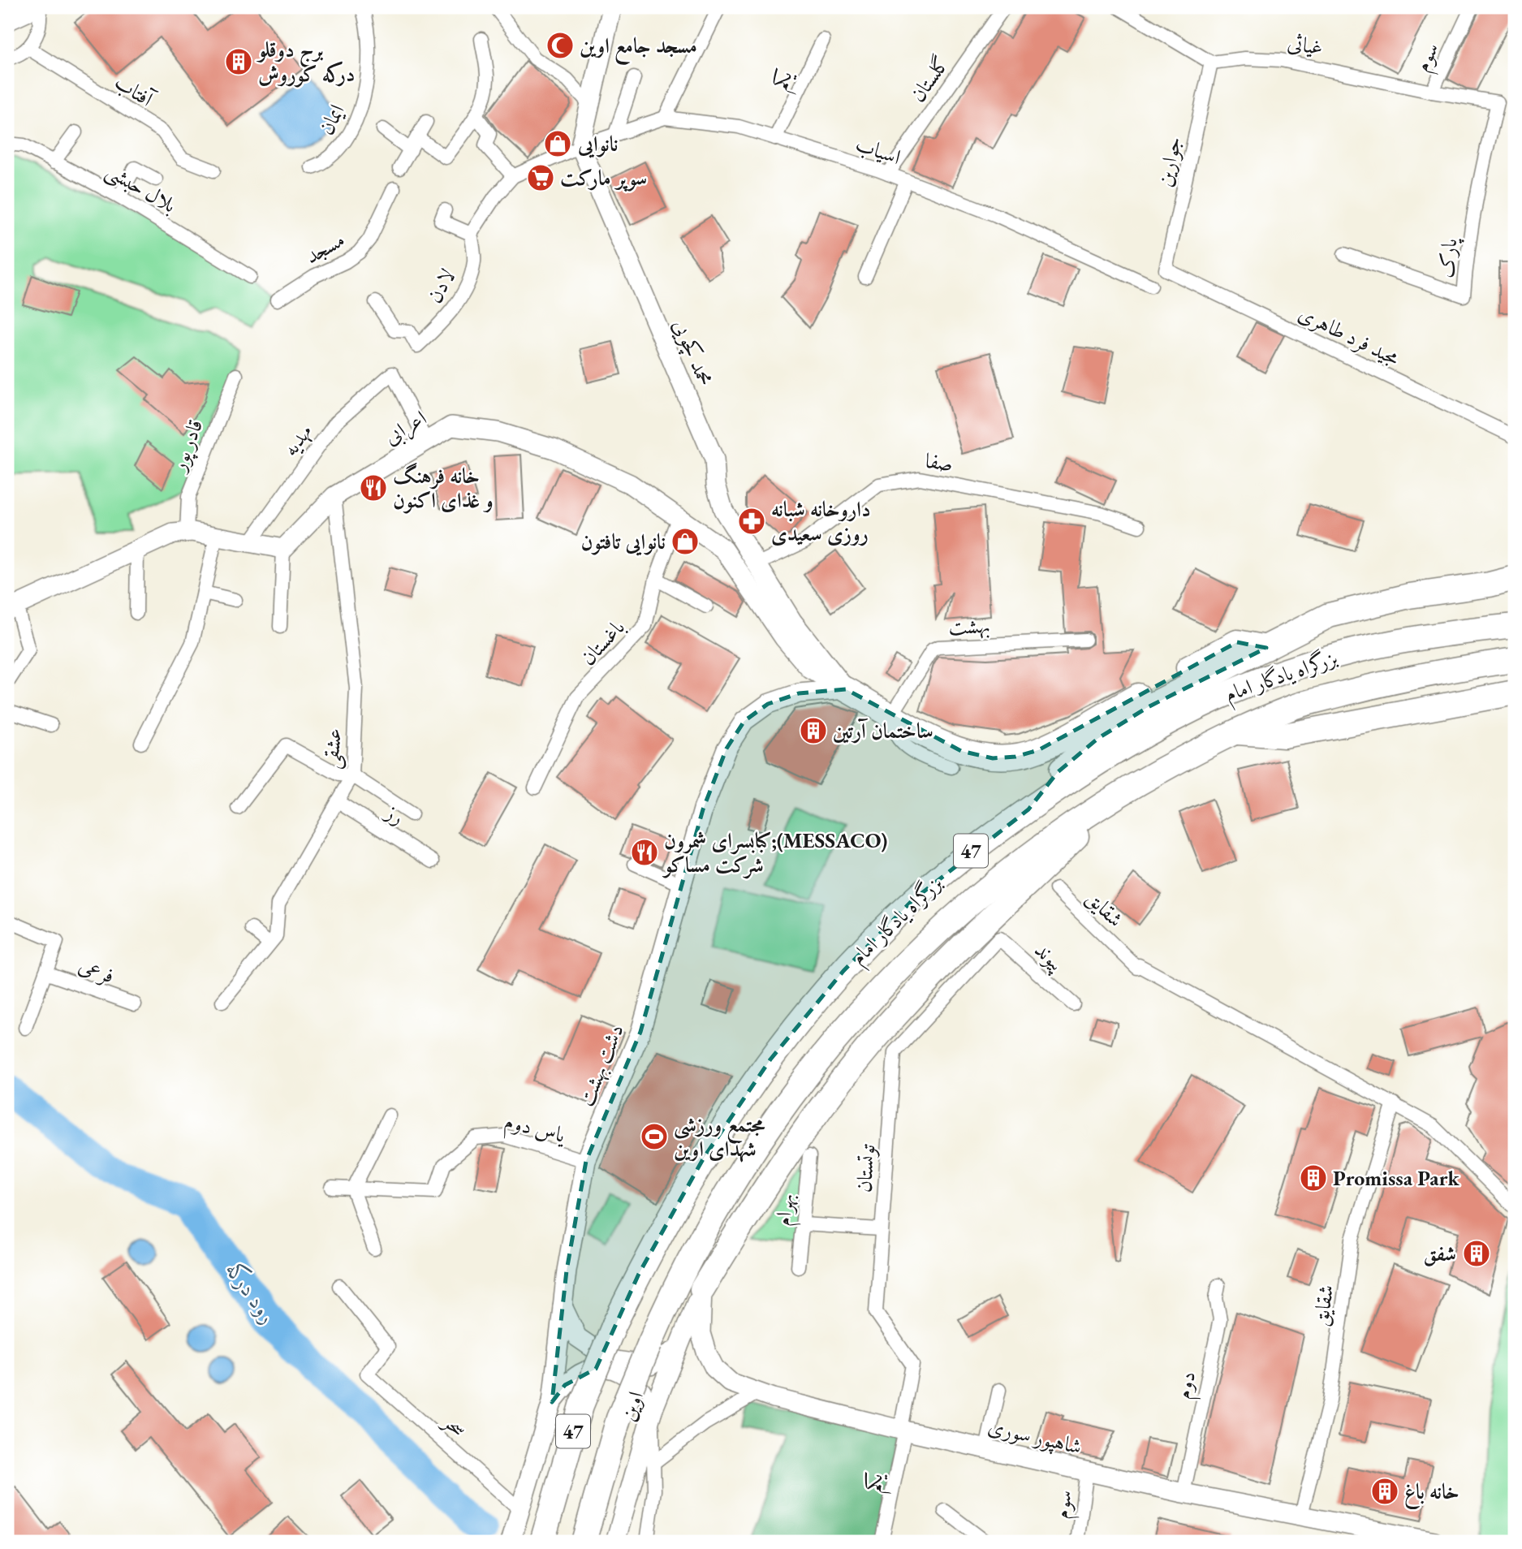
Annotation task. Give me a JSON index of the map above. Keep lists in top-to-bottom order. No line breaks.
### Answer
{"streets":{"highway":["بزرگراه یادگار امام","47"],"street":["غیاثی","سوم","گلستان","یکم","آفتاب","ایمان","اسیاب","جوارین","بلال حبشی","مسجد","پارک","لادن","مجید فرد طاهری","محمد کچویی","اعرابی","مهدیه","قادر پور","صفا","بهشت","باغستان","عشقی","رز","شقایق","پیوند","فرعی","دشت بهشت","یاس دوم","توتستان","بهرام","دوم","اوین","سحر","شاهپور سوری"]},"crossings":[["غیاثی","سوم"],["غیاثی","جوارین"],["غیاثی","پارک"],["سوم","شاهپور سوری"],["گلستان","اسیاب"],["یکم","اسیاب"],["یکم","توتستان"],["یکم","شاهپور سوری"],["اسیاب","محمد کچویی"],["جوارین","مجید فرد طاهری"],["محمد کچویی","اعرابی"],["محمد کچویی","صفا"],["محمد کچویی","دشت بهشت"],["اعرابی","مهدیه"],["اعرابی","باغستان"],["اعرابی","عشقی"],["اعرابی","دشت بهشت"],["عشقی","رز"],["شقایق","شاهپور سوری"],["پیوند","توتستان"],["دشت بهشت","یاس دوم"],["دشت بهشت","سحر"],["توتستان","شاهپور سوری"],["دوم","شاهپور سوری"],["اوین","شاهپور سوری"]],"water":["رود درکه"],"places":{"mosque":["مسجد جامع اوین"],"building":["برج دوقلو درکه کوروش","ساختمان آرتین","Promissa Park","شفق","خانه باغ"],"shop":["نانوایی","نانوایی تافتون"],"supermarket":["سوپر مارکت"],"restaurant":["خانه فرهنگ و غذای اکنون","کبابسرای شمرون;(MESSACO) شرکت مساکو"],"pharmacy":["داروخانه شبانه روزی سعیدی"],"sports":["مجتمع ورزشی شهدای اوین"]}}
